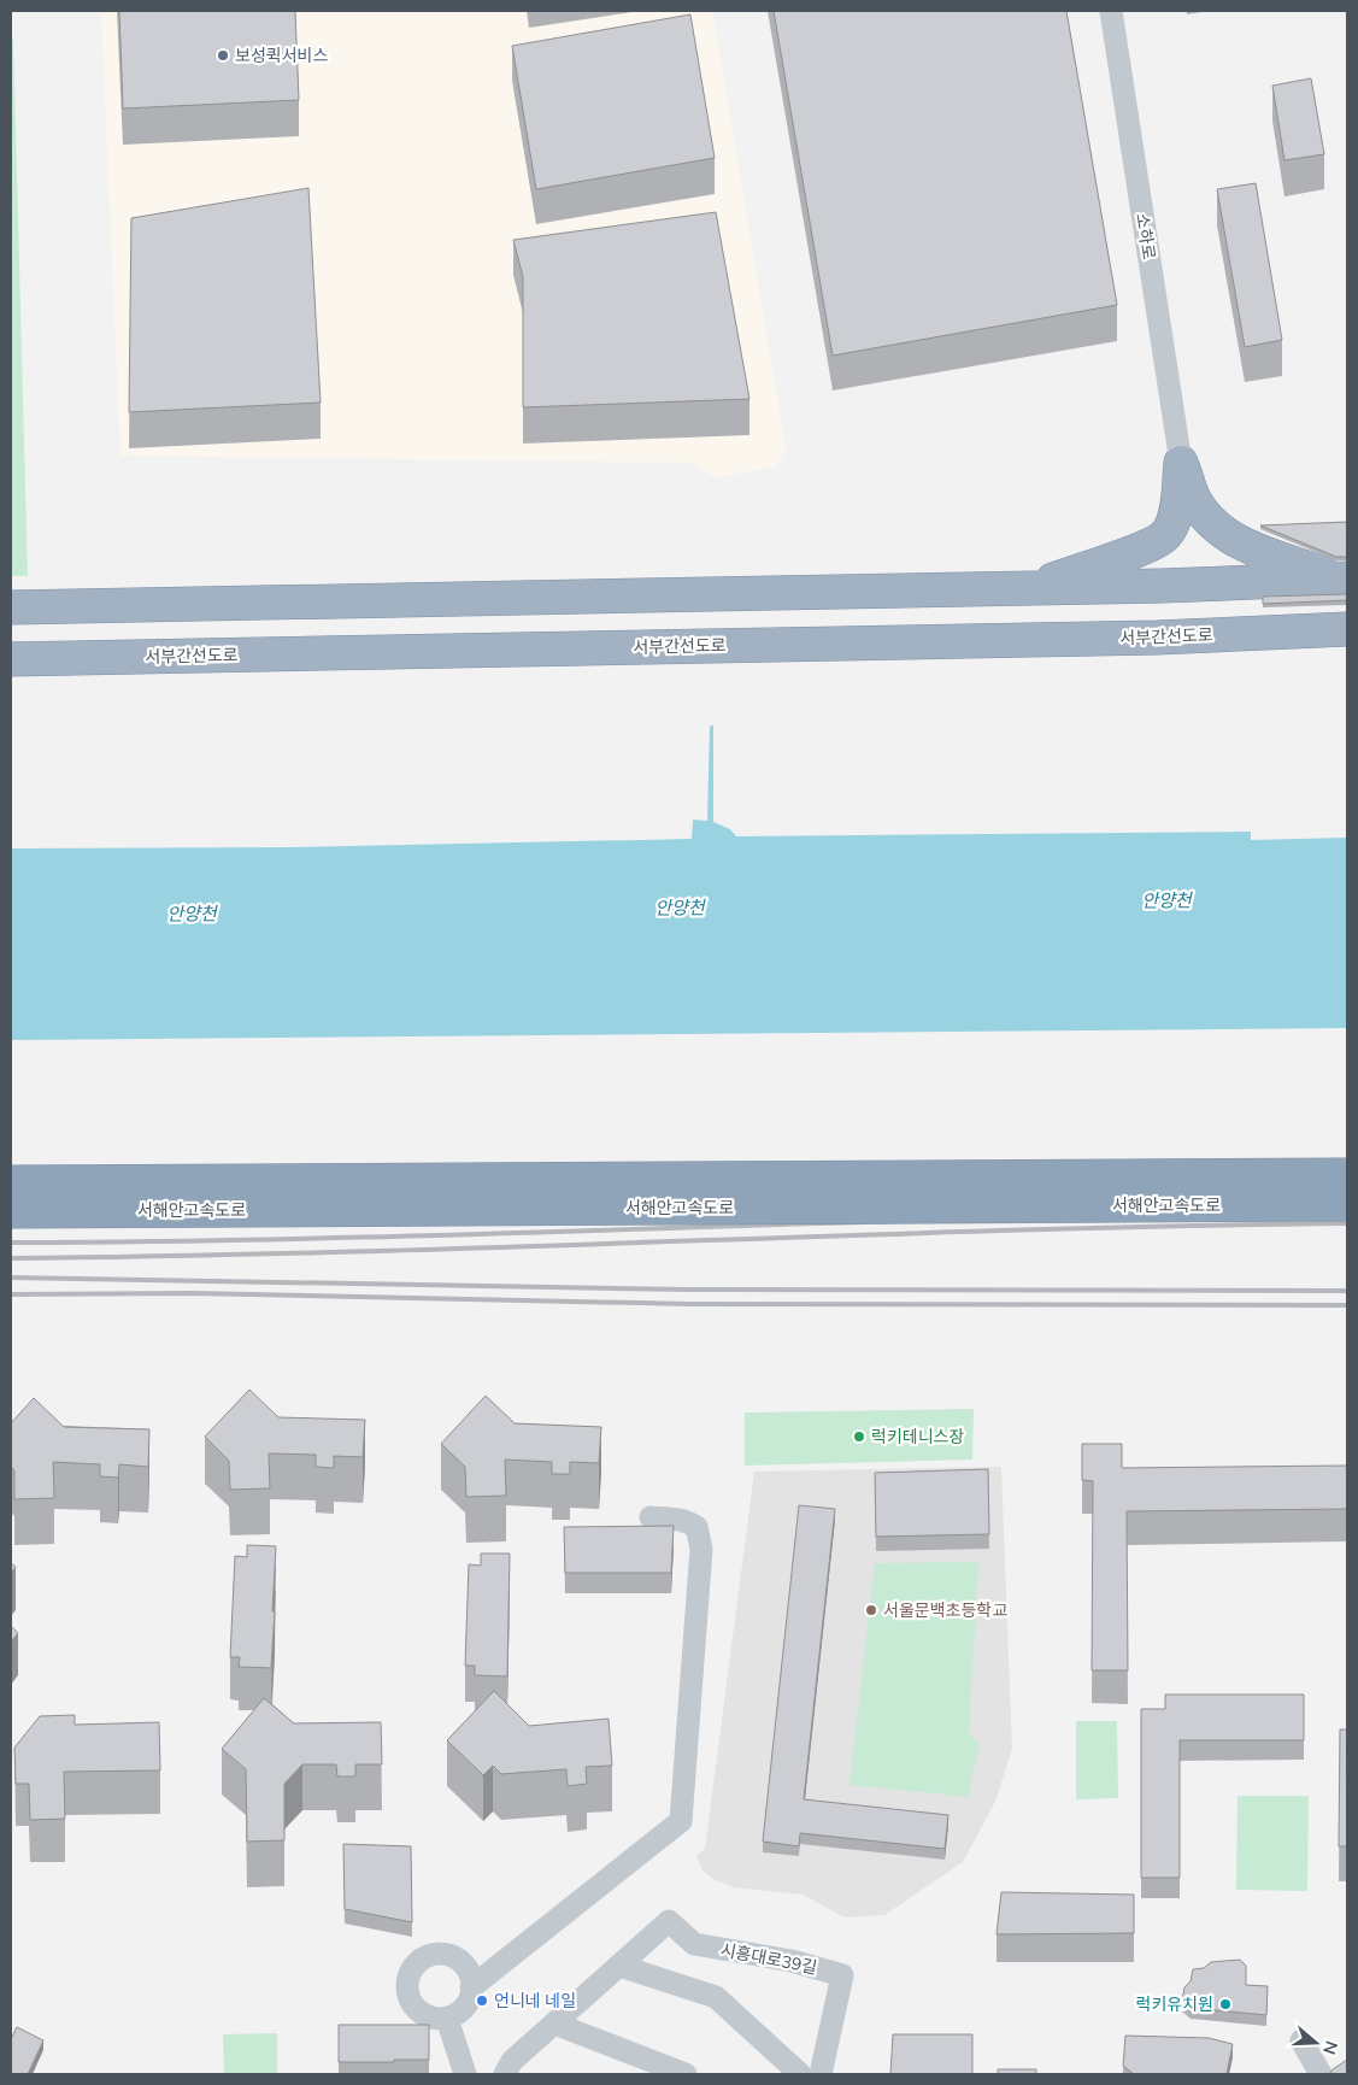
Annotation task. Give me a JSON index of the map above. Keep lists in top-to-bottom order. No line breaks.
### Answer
{"streets":{"highway":["서부간선도로","서해안고속도로"],"street":["소하로","시흥대로39길"]},"water":["안양천"],"places":["보성퀵서비스","럭키테니스장","서울문백초등학교","언니네 네일","럭키유치원"],"north":"right"}
